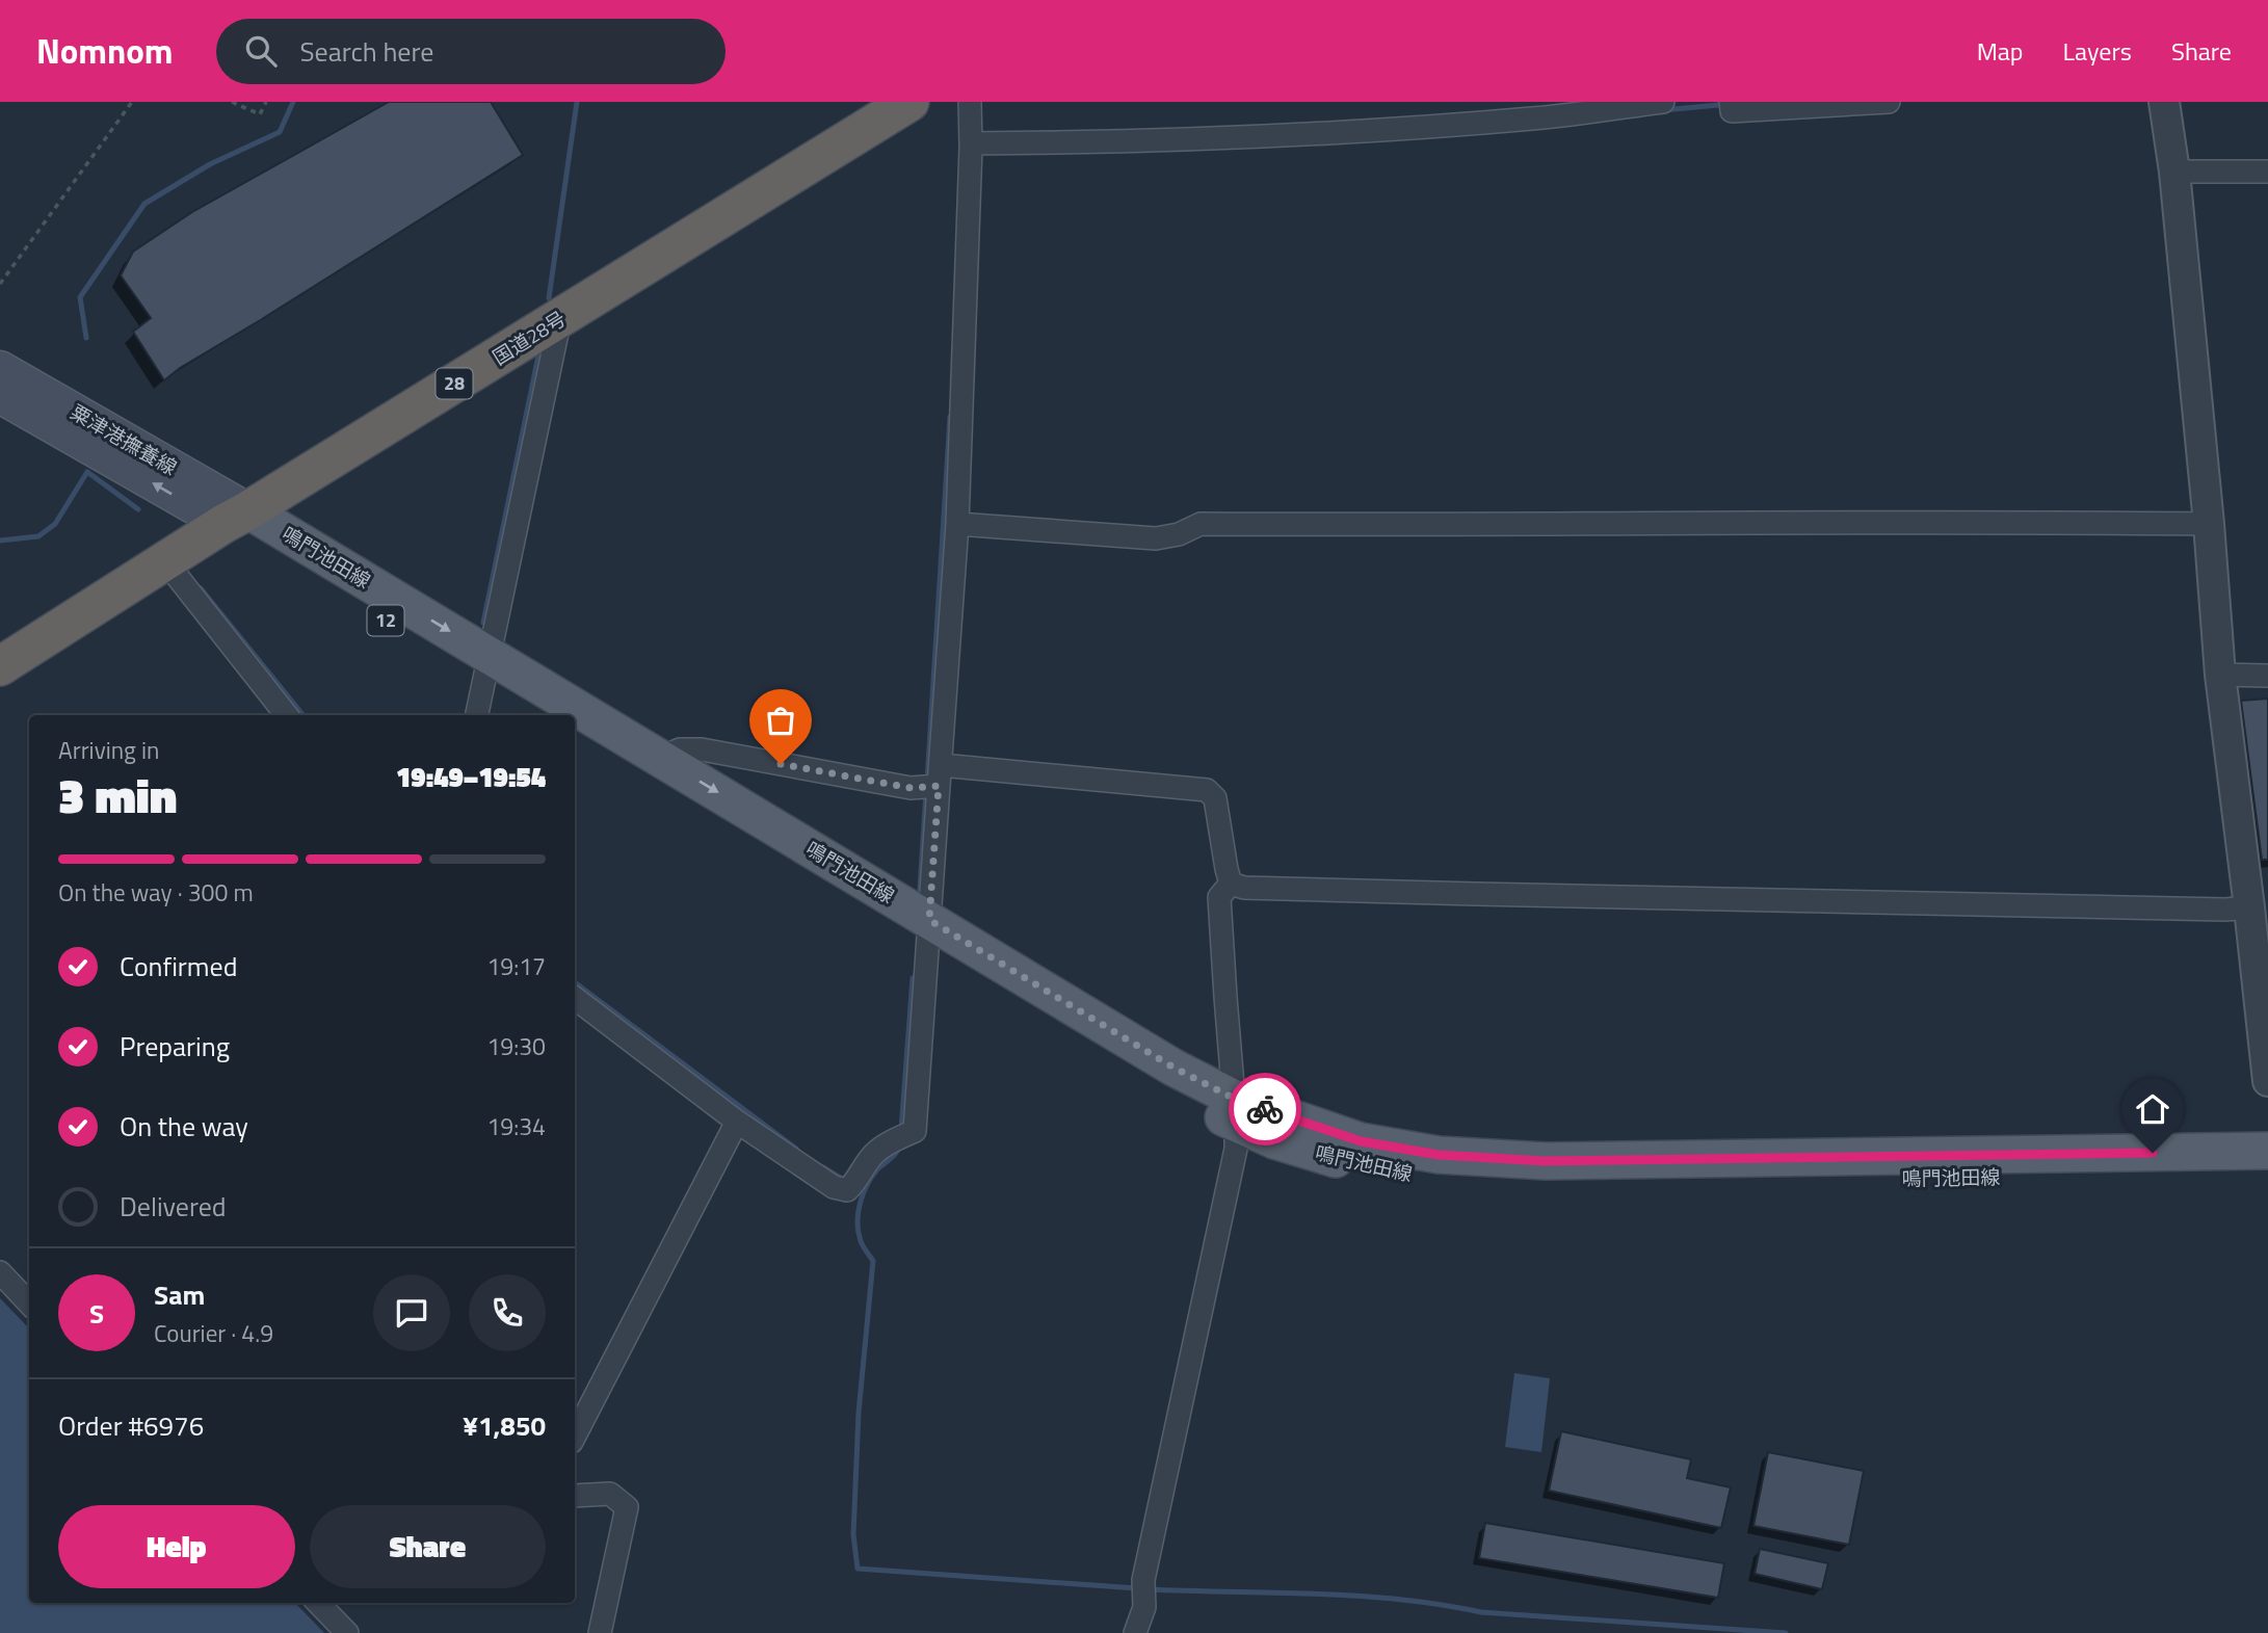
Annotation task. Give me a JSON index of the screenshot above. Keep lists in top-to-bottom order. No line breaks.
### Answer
{"streets":{"highway":["国道28号","28"],"main road":["粟津港撫養線","鳴門池田線","12"]},"crossings":[["国道28号","粟津港撫養線"],["国道28号","鳴門池田線"],["粟津港撫養線","鳴門池田線"]],"page":{"header":"Nomnom","search":"Search here","nav":["Map","Layers","Share"],"heading":["3 min","Arriving in","19:49–19:54"],"panel":["Sam","Courier · 4.9","Order #6976","¥1,850"],"bar":"On the way · 300 m","list":[["Confirmed","19:17"],["Preparing","19:30"],["On the way","19:34"],"Delivered"],"round":"S","buttons":["Help","Share"]}}
